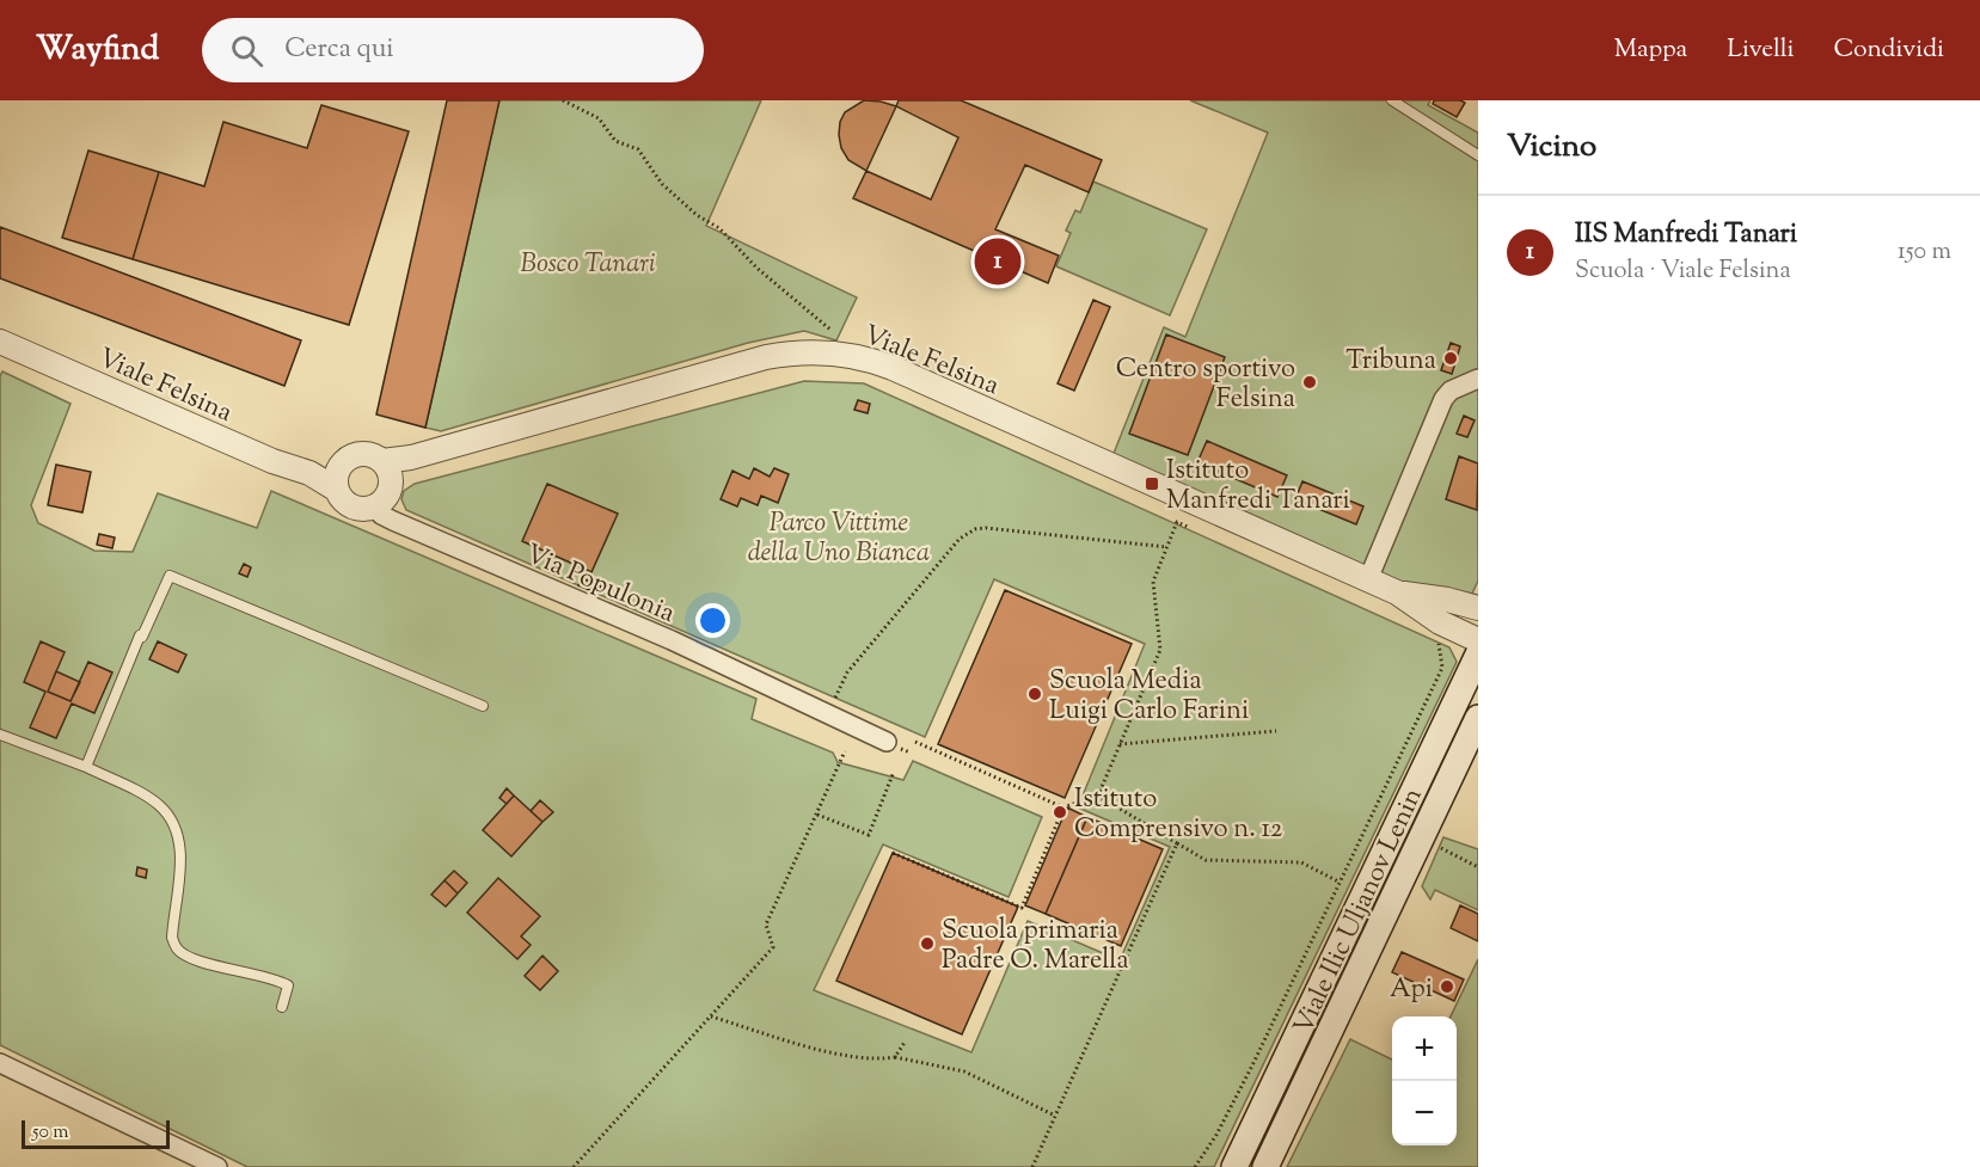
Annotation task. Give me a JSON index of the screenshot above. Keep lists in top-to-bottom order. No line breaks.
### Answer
{"streets":{"main road":["Viale Ilic Uljanov Lenin"],"street":["Viale Felsina","Via Populonia"]},"crossings":[["Viale Felsina","Via Populonia"]],"parks":["Bosco Tanari","Parco Vittime della Uno Bianca"],"places":{"other":["Tribuna","Centro sportivo Felsina","Scuola Media Luigi Carlo Farini","Istituto Comprensivo n. 12","Scuola primaria Padre O. Marella","Api"],"transit":["Istituto Manfredi Tanari"]},"scale_bar":"50 m","page":{"header":"Wayfind","search":"Cerca qui","nav":["Mappa","Livelli","Condividi"],"heading":"Vicino","list":[{"mark":"1","name":"IIS Manfredi Tanari","note":"Scuola · Viale Felsina","value":"150 m"}],"pins":"1","map_buttons":["+","−"],"scale":"50 m"}}
